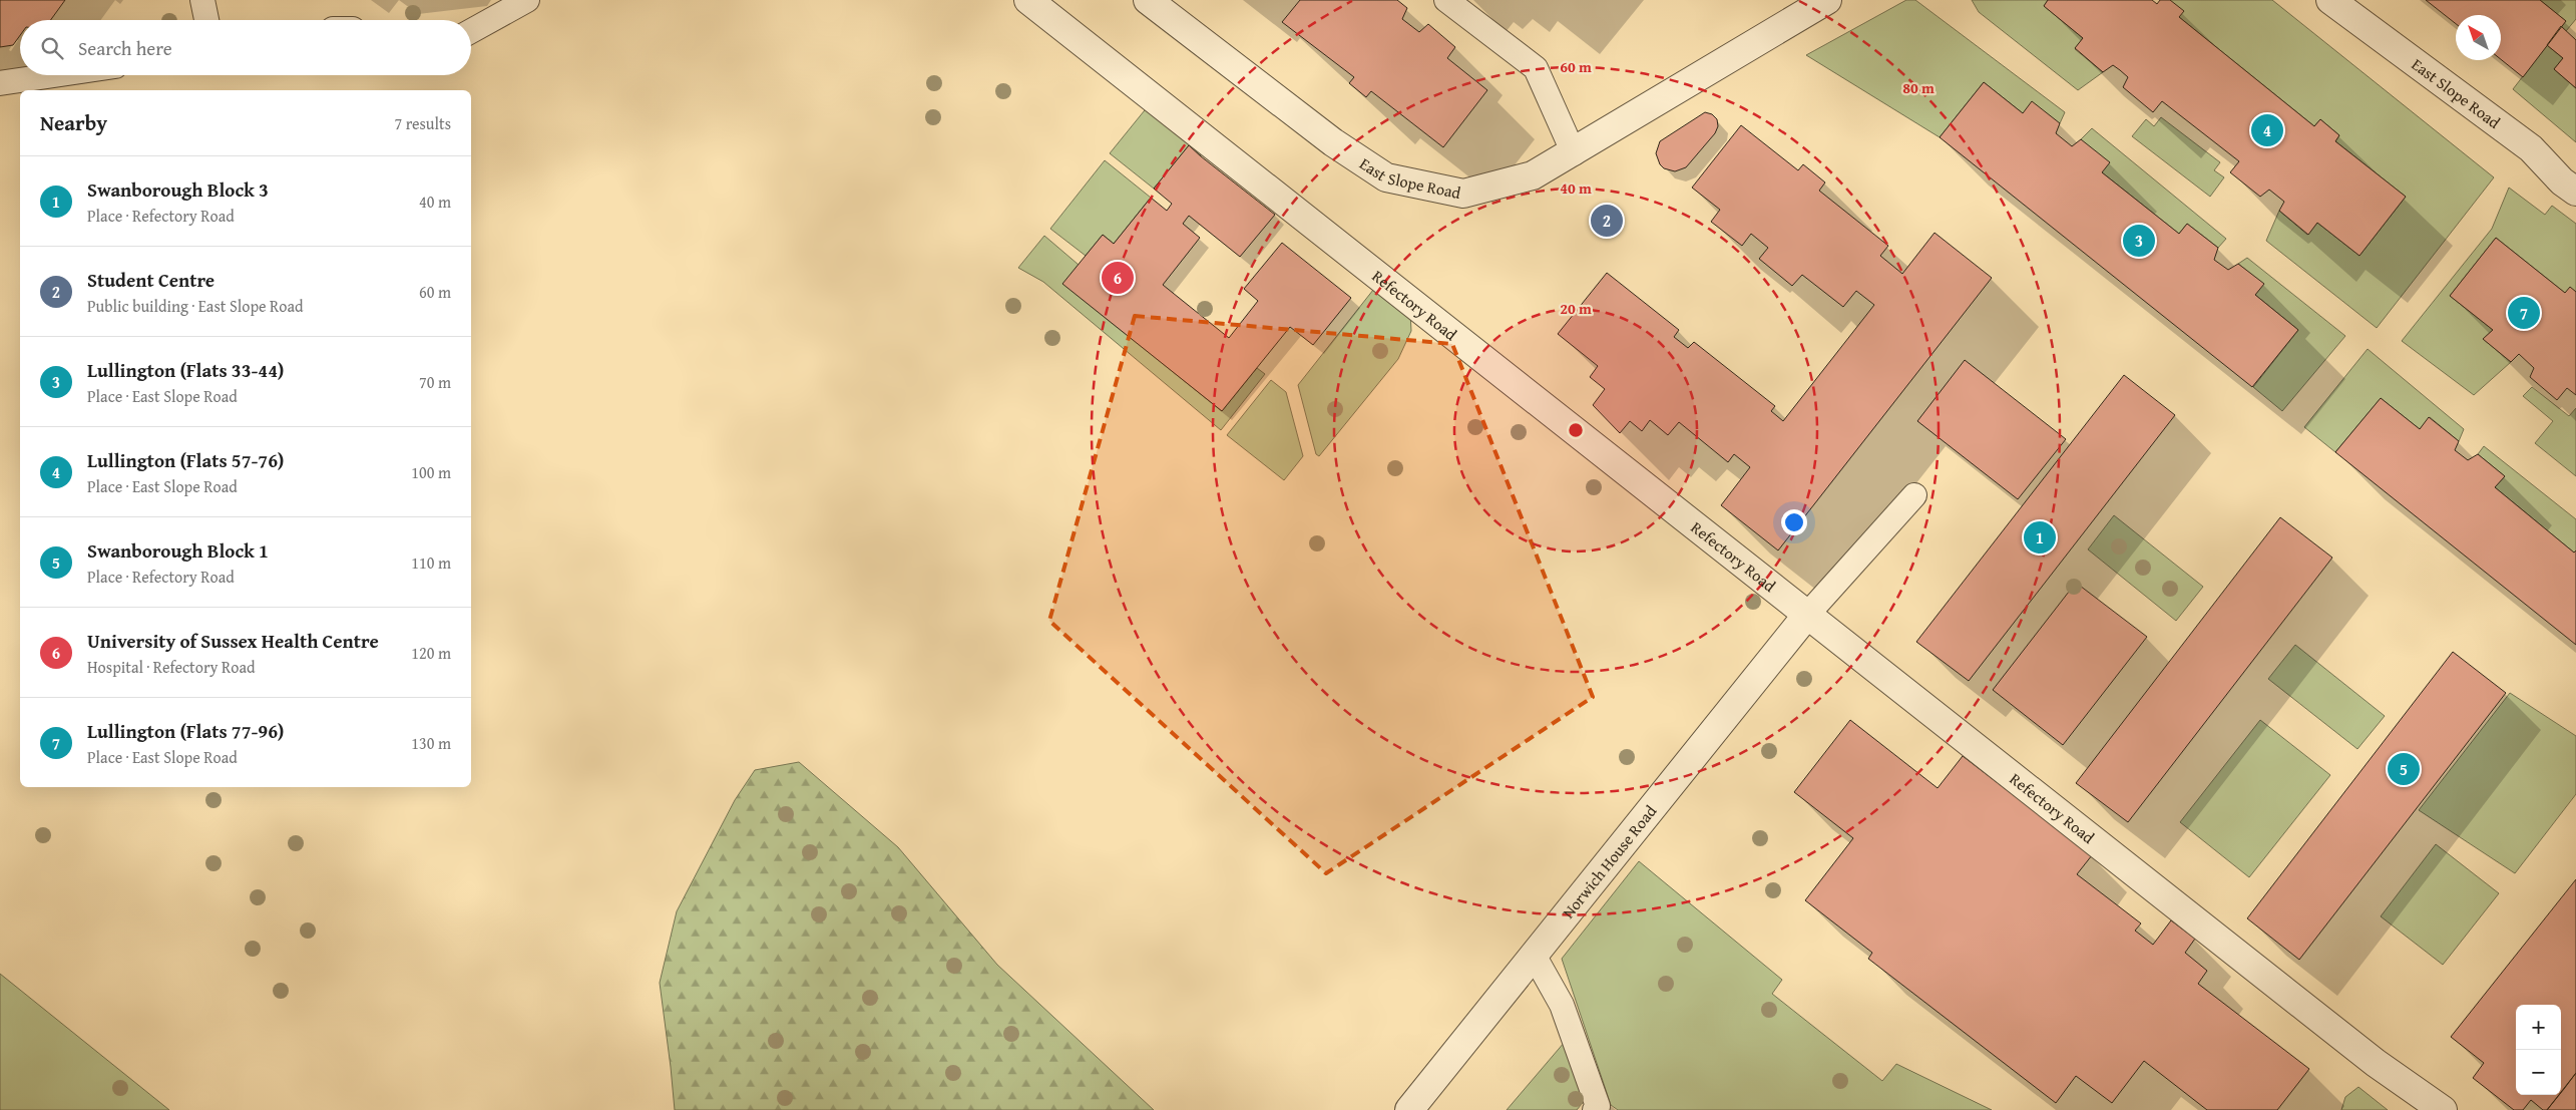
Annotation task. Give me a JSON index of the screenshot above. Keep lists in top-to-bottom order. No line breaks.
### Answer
{"streets":{"street":["East Slope Road","Refectory Road","Norwich House Road"]},"crossings":[["Refectory Road","Norwich House Road"]],"north":"top left","page":{"search":"Search here","heading":["Nearby","7 results"],"pins":["4","2","3","6","7","1","5"],"list":[{"mark":"1","name":"Swanborough Block 3","note":"Place · Refectory Road","value":"40 m"},{"mark":"2","name":"Student Centre","note":"Public building · East Slope Road","value":"60 m"},{"mark":"3","name":"Lullington (Flats 33-44)","note":"Place · East Slope Road","value":"70 m"},{"mark":"4","name":"Lullington (Flats 57-76)","note":"Place · East Slope Road","value":"100 m"},{"mark":"5","name":"Swanborough Block 1","note":"Place · Refectory Road","value":"110 m"},{"mark":"6","name":"University of Sussex Health Centre","note":"Hospital · Refectory Road","value":"120 m"},{"mark":"7","name":"Lullington (Flats 77-96)","note":"Place · East Slope Road","value":"130 m"}],"map_buttons":["+","−"]},"rings":["60 m","80 m","40 m","20 m"]}
